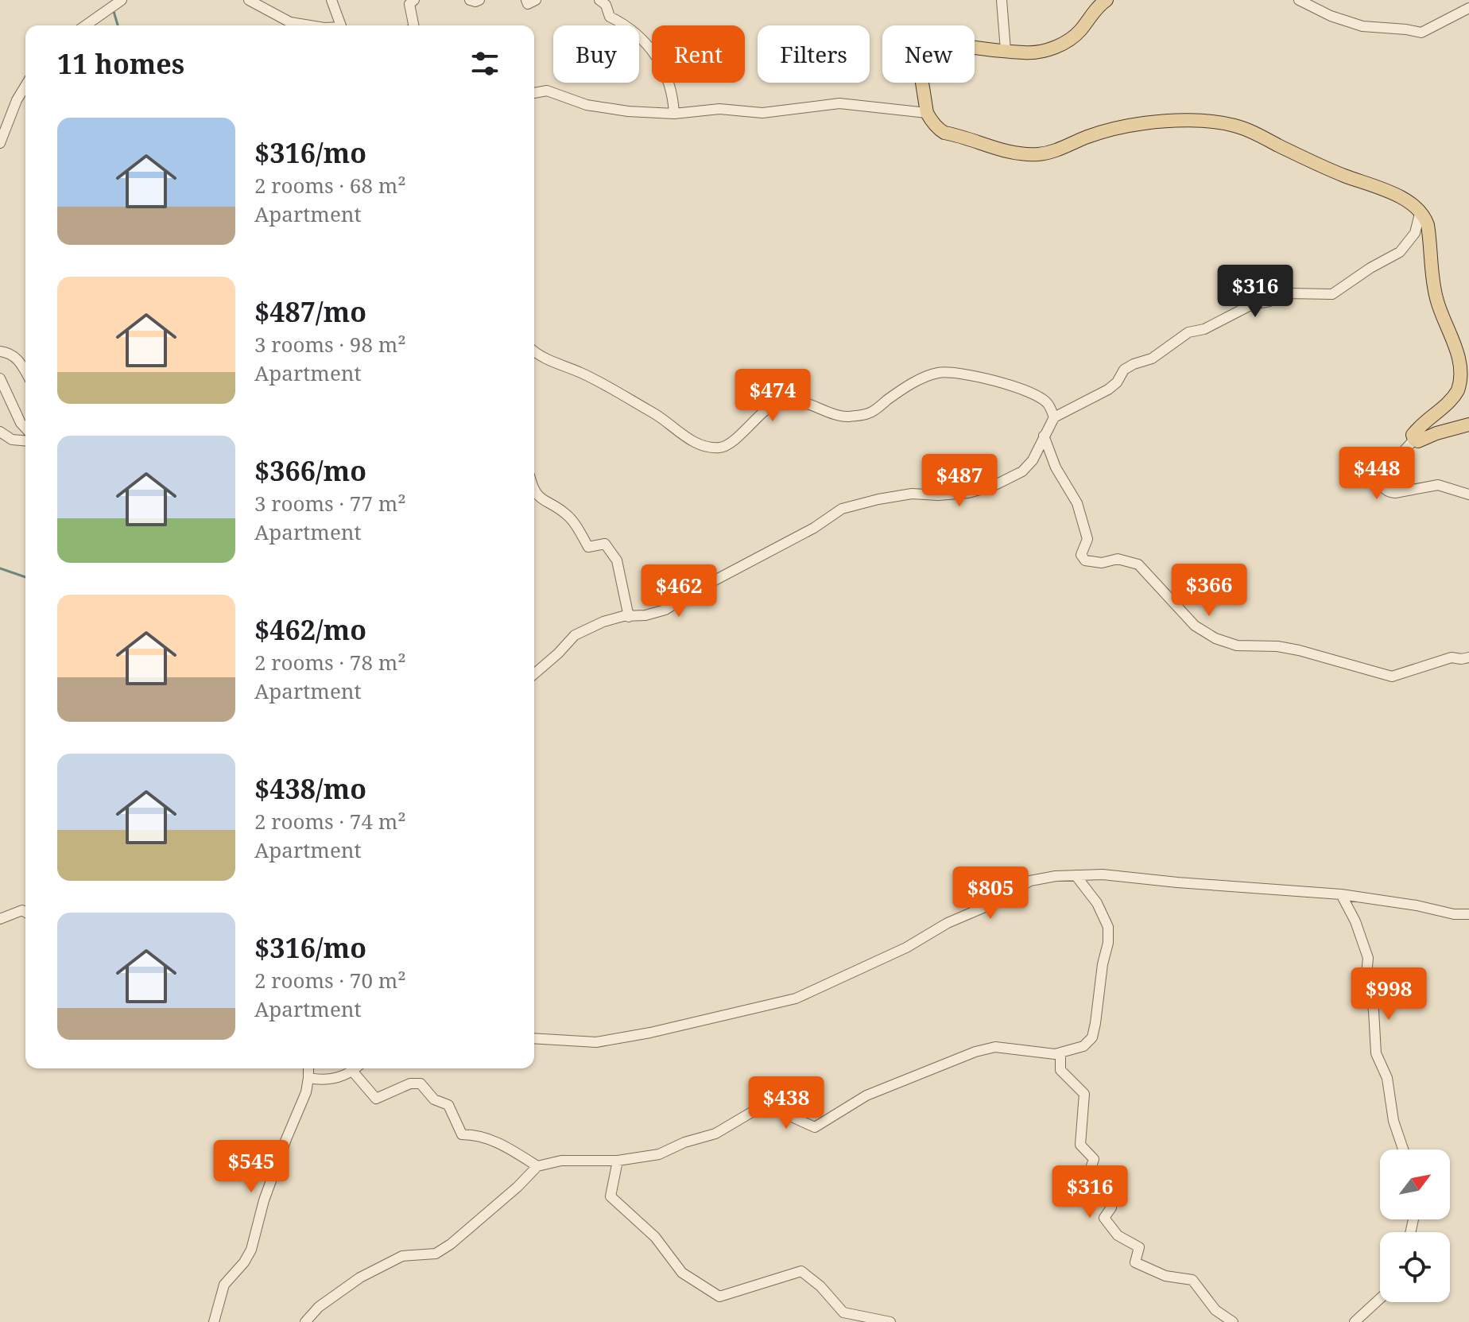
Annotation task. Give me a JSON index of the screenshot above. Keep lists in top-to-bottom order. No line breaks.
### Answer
{"north":"top right","page":{"chip":["Buy","Rent","Filters","New"],"heading":"11 homes","list":[{"name":"$316/mo","note":"2 rooms · 68 m² · Apartment"},{"name":"$487/mo","note":"3 rooms · 98 m² · Apartment"},{"name":"$366/mo","note":"3 rooms · 77 m² · Apartment"},{"name":"$462/mo","note":"2 rooms · 78 m² · Apartment"},{"name":"$438/mo","note":"2 rooms · 74 m² · Apartment"},{"name":"$316/mo","note":"2 rooms · 70 m² · Apartment"}],"price":["$316","$474","$448","$487","$366","$462","$805","$998","$438","$545","$316"]}}
